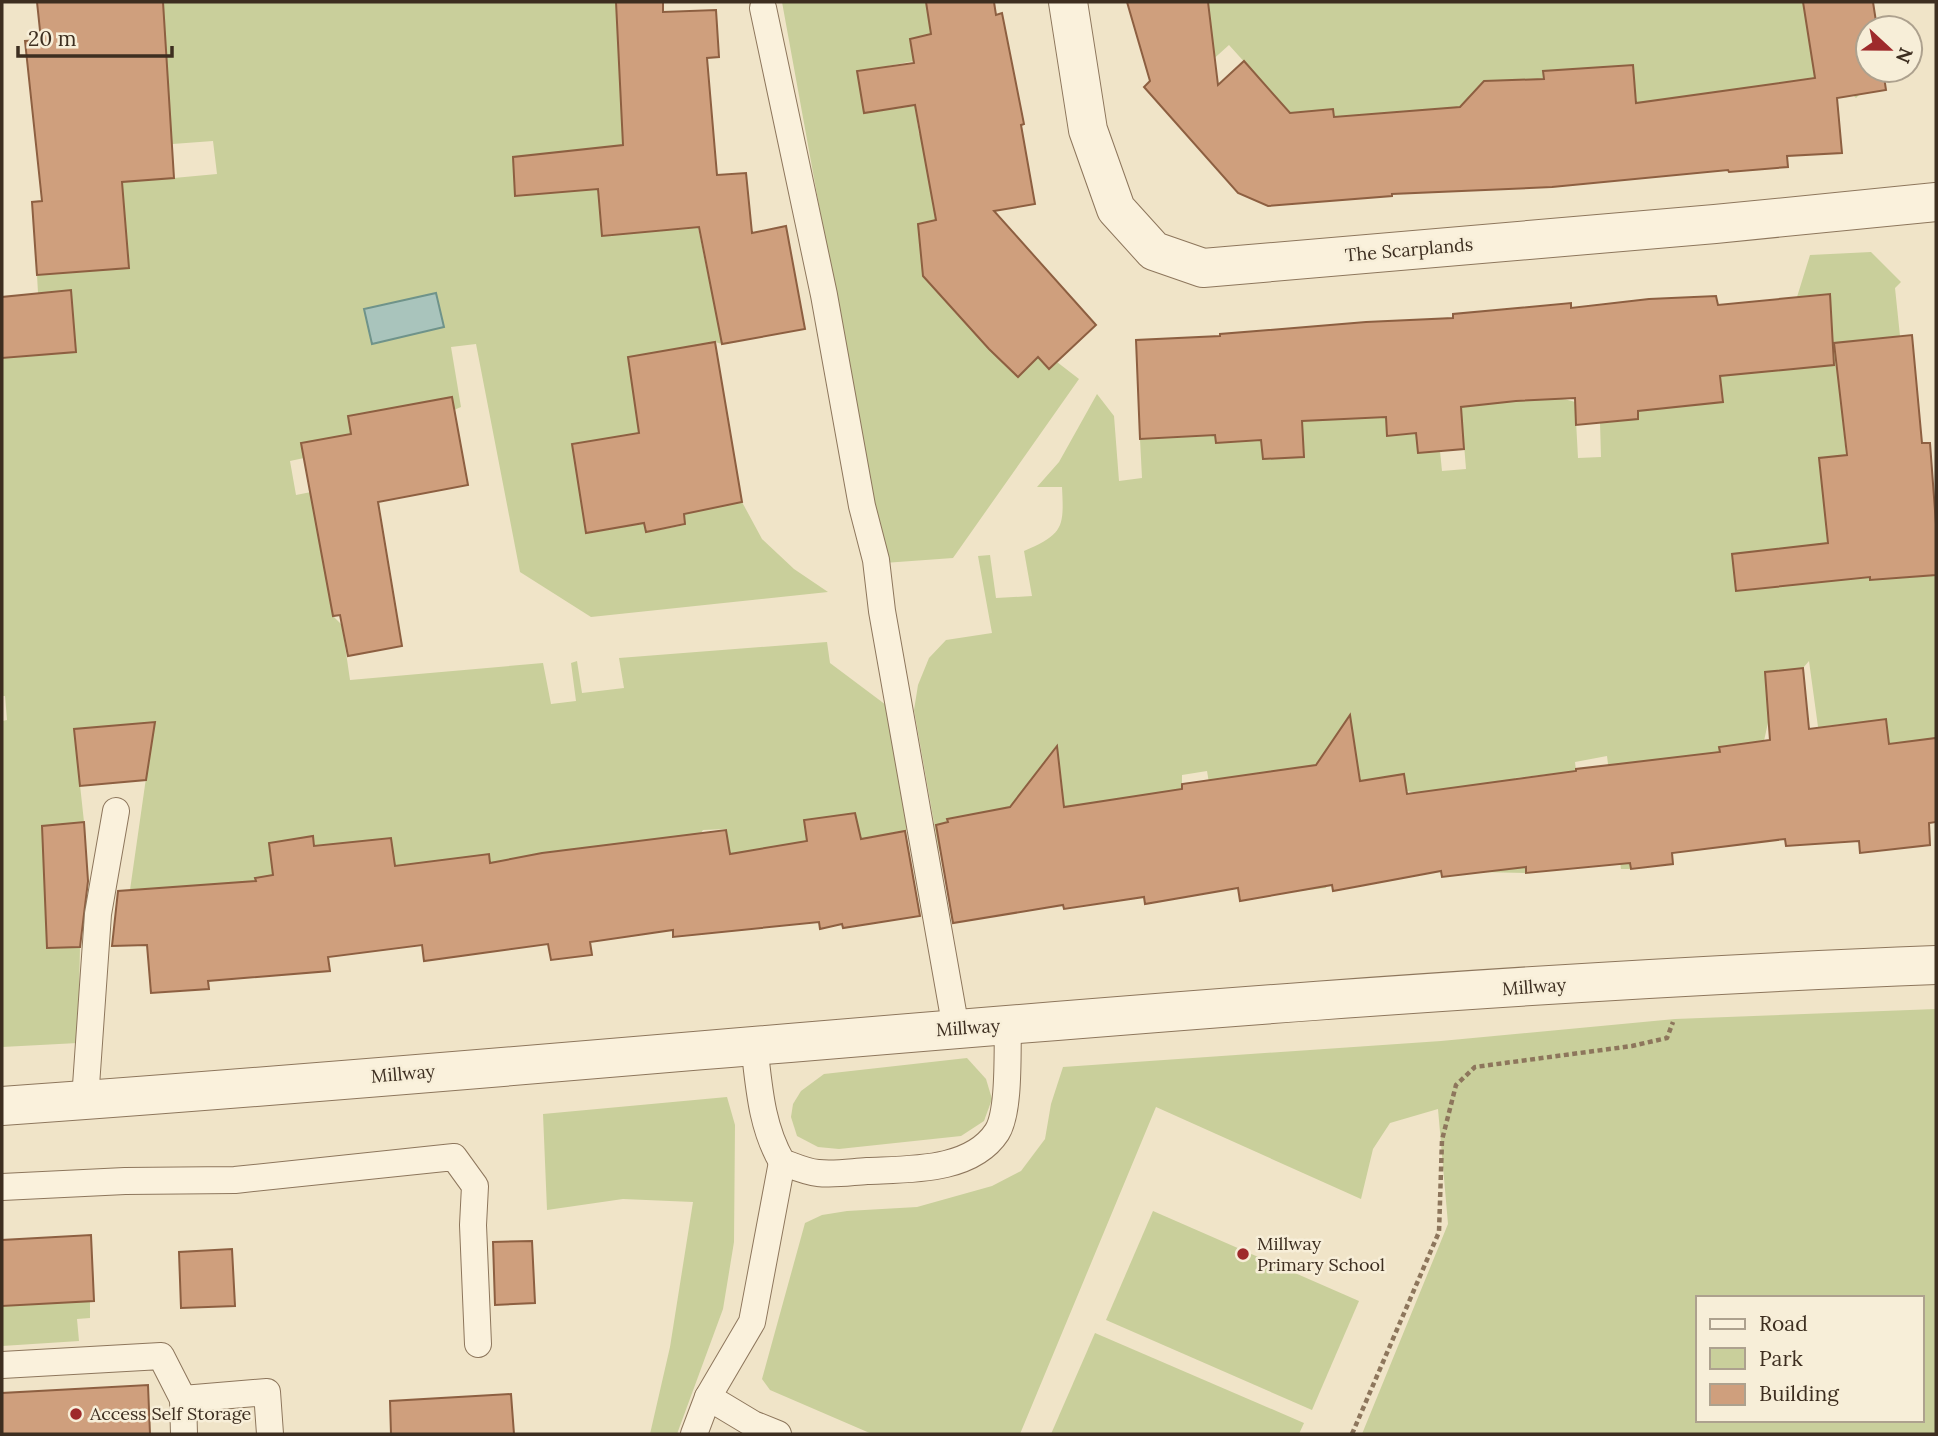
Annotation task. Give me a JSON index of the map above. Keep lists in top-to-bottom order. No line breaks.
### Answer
{"streets":{"street":["The Scarplands","Millway"]},"places":["Millway Primary School","Access Self Storage"],"legend":["Road","Park","Building"],"scale_bar":"20 m","north":"right"}
